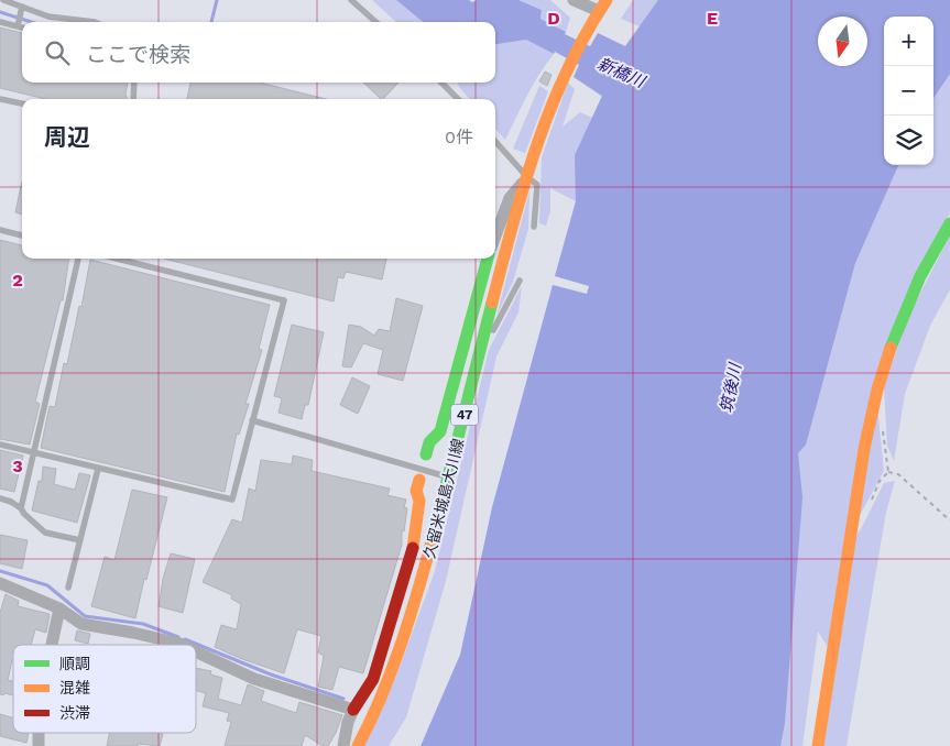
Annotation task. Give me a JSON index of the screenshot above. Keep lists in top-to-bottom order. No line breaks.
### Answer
{"streets":{"street":["47","久留米城島大川線"]},"water":["新橋川","筑後川"],"legend":["順調","混雑","渋滞"],"north":"bottom","page":{"map_buttons":["+","−"],"search":"ここで検索","heading":["周辺","0件"]},"grid":{"columns":["D","E"],"rows":["2","3"]}}
